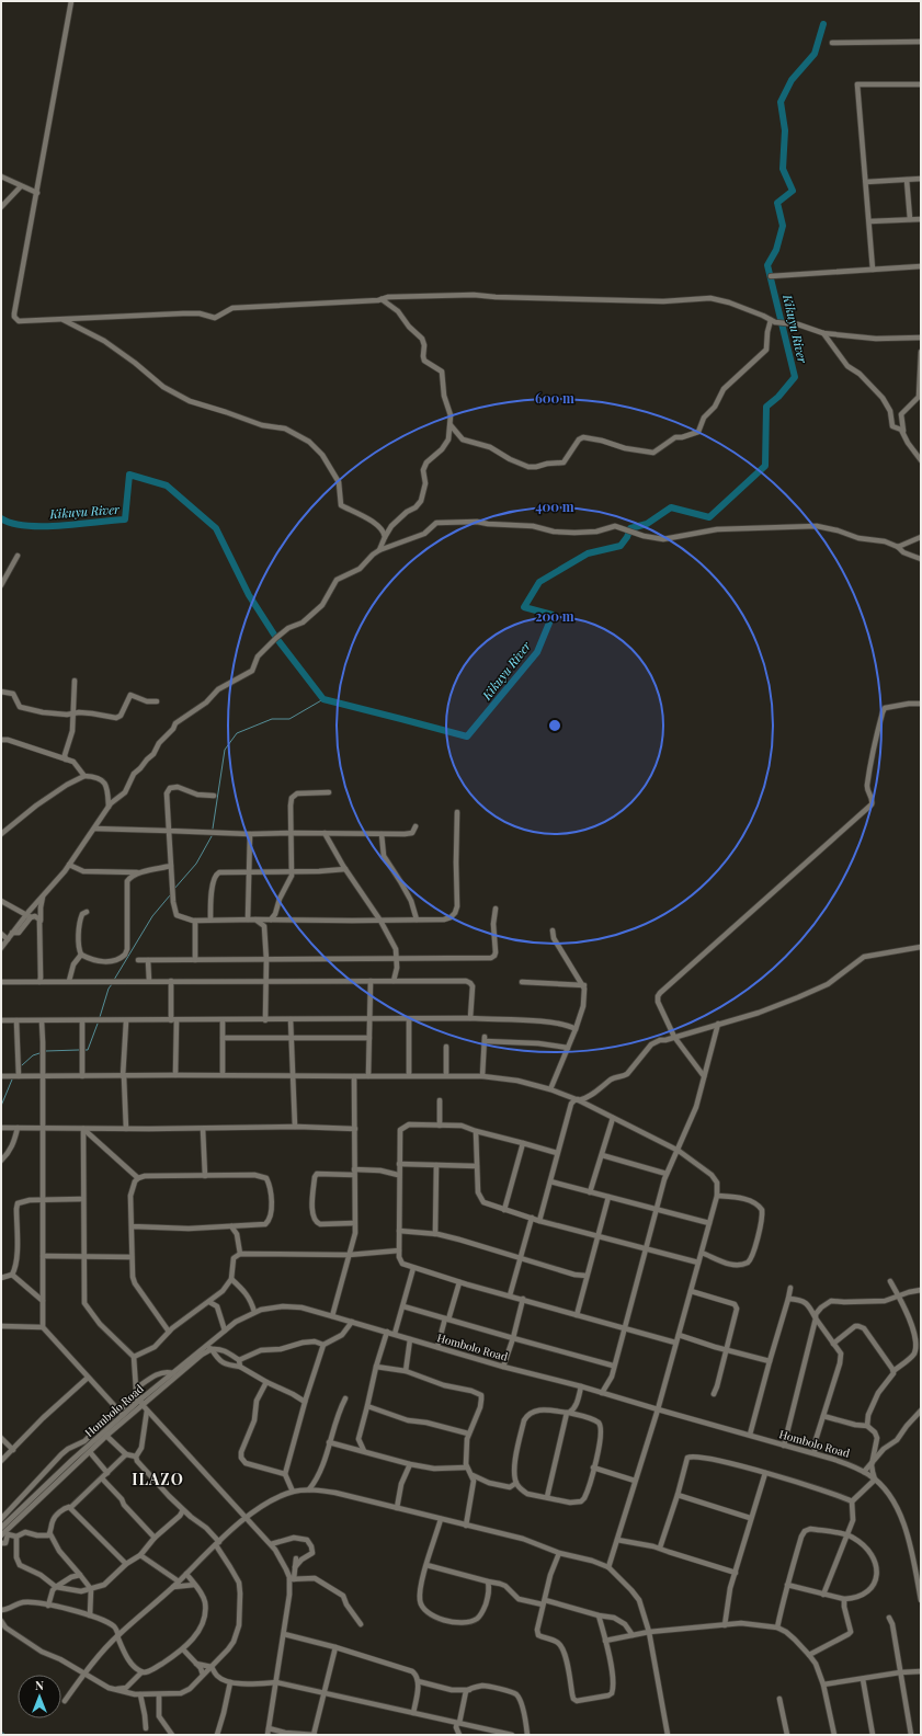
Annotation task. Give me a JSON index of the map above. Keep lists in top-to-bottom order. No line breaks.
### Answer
{"streets":{"street":["Hombolo Road"]},"districts":["ILAZO"],"water":["Kikuyu River"],"north":"top","rings":["600 m","400 m","200 m"]}
